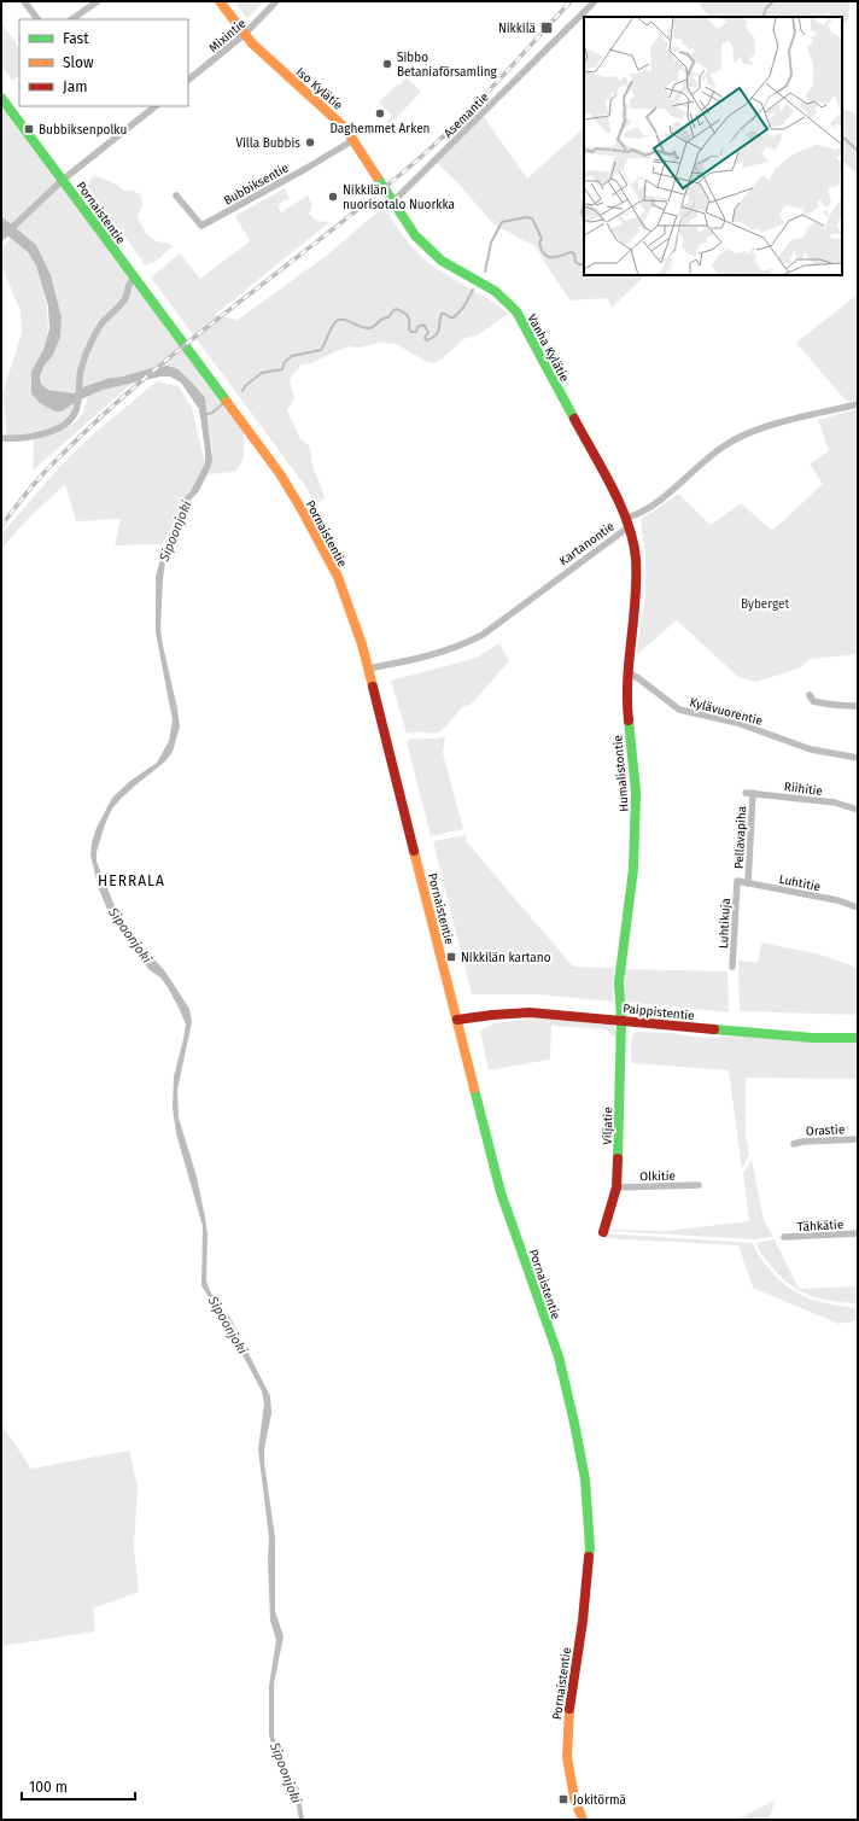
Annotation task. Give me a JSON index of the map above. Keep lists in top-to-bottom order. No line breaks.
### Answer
{"streets":{"street":["Mixintie","Iso Kylätie","Asemantie","Bubbiksentie","Pornaistentie","Vanha Kylätie","Kartanontie","Kylävuorentie","Humalistontie","Riihitie","Pellavapiha","Luhtitie","Luhtikuja","Paippistentie","Viljatie","Orastie","Olkitie","Tähkätie"]},"crossings":[["Mixintie","Iso Kylätie"],["Iso Kylätie","Asemantie"],["Iso Kylätie","Bubbiksentie"],["Iso Kylätie","Vanha Kylätie"],["Asemantie","Vanha Kylätie"],["Pornaistentie","Kartanontie"],["Pornaistentie","Paippistentie"],["Vanha Kylätie","Kartanontie"],["Vanha Kylätie","Humalistontie"],["Kartanontie","Humalistontie"],["Kylävuorentie","Humalistontie"],["Humalistontie","Paippistentie"],["Humalistontie","Viljatie"],["Riihitie","Pellavapiha"],["Pellavapiha","Luhtitie"],["Luhtitie","Luhtikuja"],["Paippistentie","Viljatie"],["Viljatie","Olkitie"]],"districts":["HERRALA"],"water":["Sipoonjoki"],"parks":["Byberget"],"places":{"transit":["Nikkilä","Bubbiksenpolku","Nikkilän kartano","Jokitörmä"],"other":["Sibbo Betaniaförsamling","Daghemmet Arken","Villa Bubbis","Nikkilän nuorisotalo Nuorkka"]},"legend":["Fast","Slow","Jam"],"scale_bar":"100 m"}
